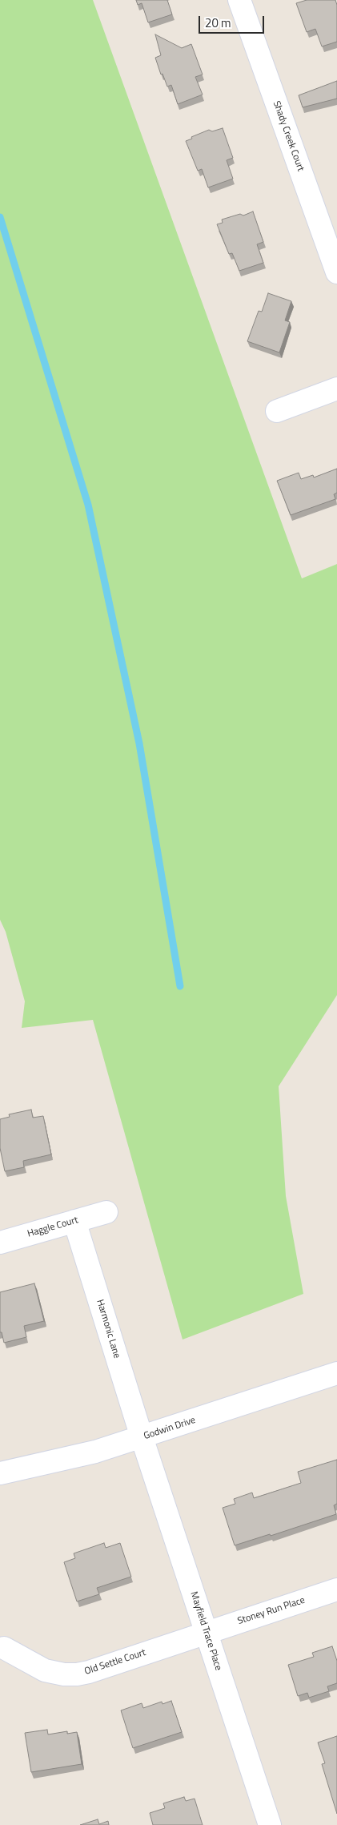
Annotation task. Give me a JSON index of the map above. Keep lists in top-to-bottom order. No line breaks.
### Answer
{"streets":{"street":["Shady Creek Court","Haggle Court","Harmonic Lane","Godwin Drive","Stoney Run Place","Mayfield Trace Place","Old Settle Court"]},"crossings":[["Haggle Court","Harmonic Lane"],["Harmonic Lane","Godwin Drive"],["Harmonic Lane","Mayfield Trace Place"],["Godwin Drive","Mayfield Trace Place"],["Stoney Run Place","Mayfield Trace Place"],["Stoney Run Place","Old Settle Court"],["Mayfield Trace Place","Old Settle Court"]],"scale_bar":"20 m"}
